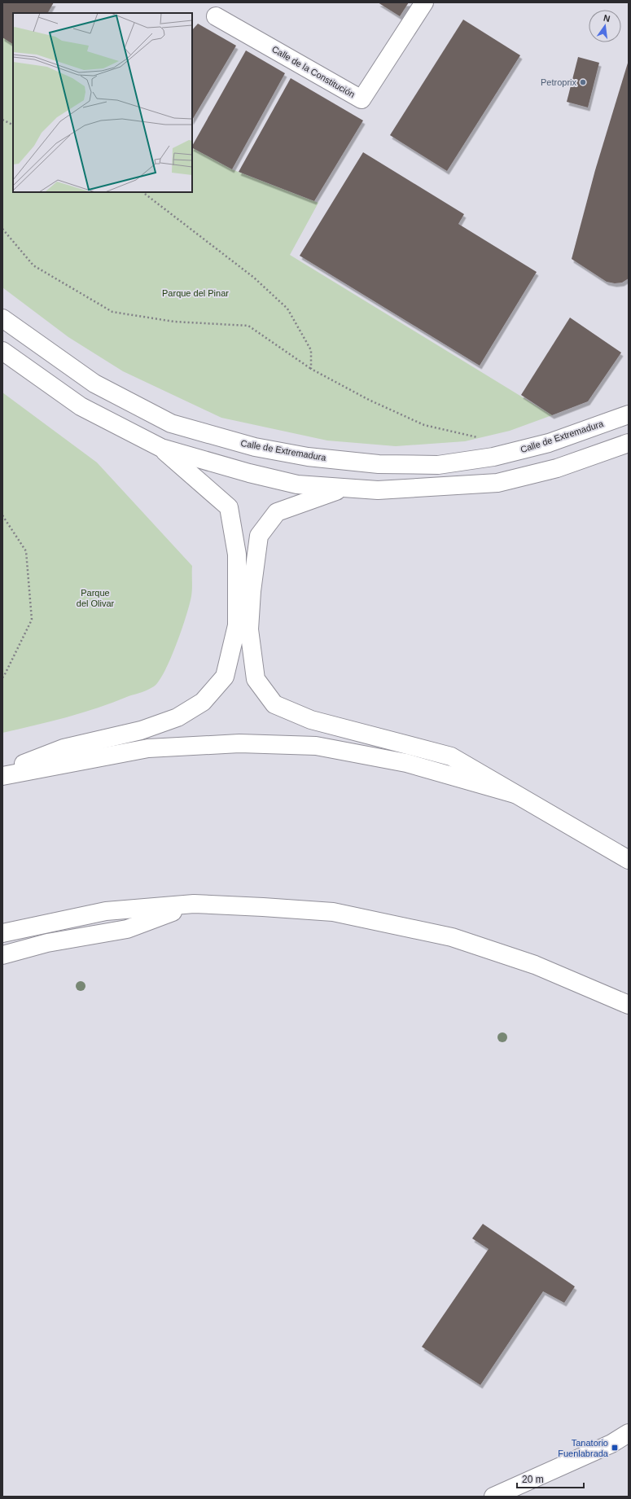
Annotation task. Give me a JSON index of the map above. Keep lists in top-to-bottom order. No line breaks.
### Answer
{"streets":{"main road":["Calle de la Constitución","Calle de Extremadura"]},"parks":["Parque del Pinar","Parque del Olivar"],"places":{"other":["Petroprix"],"transit":["Tanatorio Fuenlabrada"]},"scale_bar":"20 m","north":"top"}
